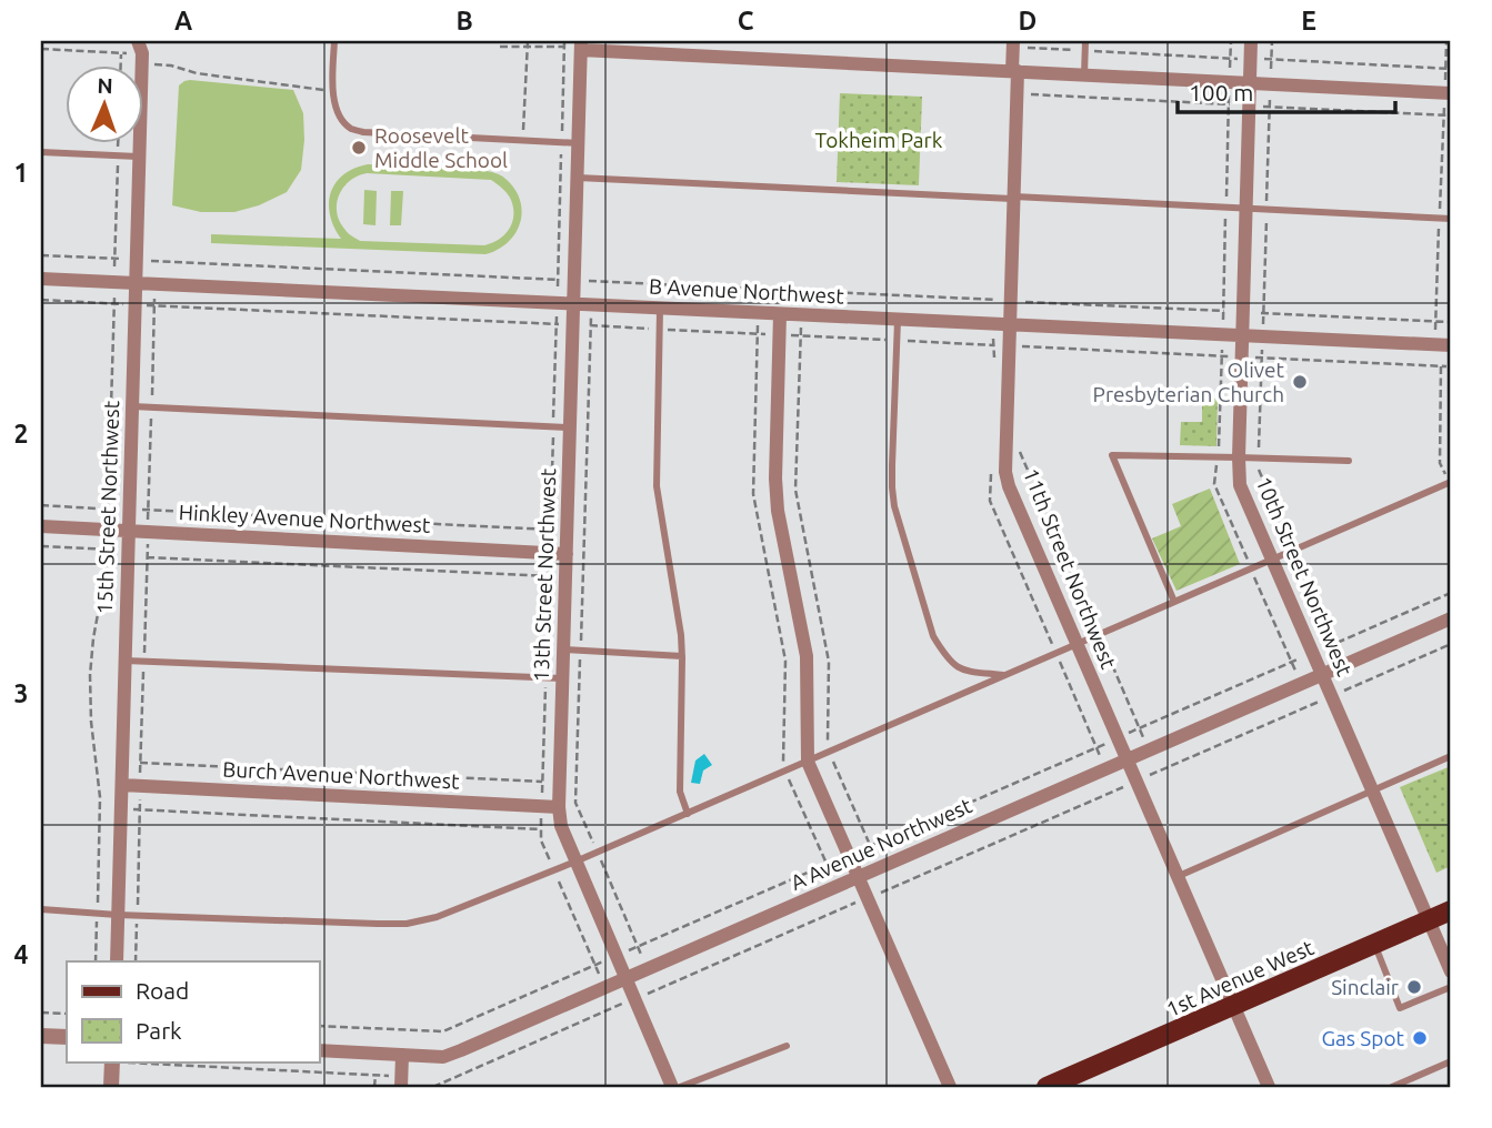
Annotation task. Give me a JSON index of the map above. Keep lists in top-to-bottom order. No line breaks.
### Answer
{"streets":{"main road":["1st Avenue West"],"street":["B Avenue Northwest","15th Street Northwest","Hinkley Avenue Northwest","11th Street Northwest","13th Street Northwest","10th Street Northwest","Burch Avenue Northwest","A Avenue Northwest"]},"crossings":[["B Avenue Northwest","15th Street Northwest"],["B Avenue Northwest","11th Street Northwest"],["B Avenue Northwest","13th Street Northwest"],["B Avenue Northwest","10th Street Northwest"],["15th Street Northwest","Hinkley Avenue Northwest"],["15th Street Northwest","Burch Avenue Northwest"],["Hinkley Avenue Northwest","13th Street Northwest"],["11th Street Northwest","A Avenue Northwest"],["11th Street Northwest","1st Avenue West"],["13th Street Northwest","Burch Avenue Northwest"],["13th Street Northwest","A Avenue Northwest"],["10th Street Northwest","A Avenue Northwest"],["10th Street Northwest","1st Avenue West"]],"parks":["Tokheim Park"],"places":["Roosevelt Middle School","Olivet Presbyterian Church","Sinclair","Gas Spot"],"legend":["Road","Park"],"scale_bar":"100 m","north":"top","grid":{"columns":["A","B","C","D","E"],"rows":["1","2","3","4"]}}
